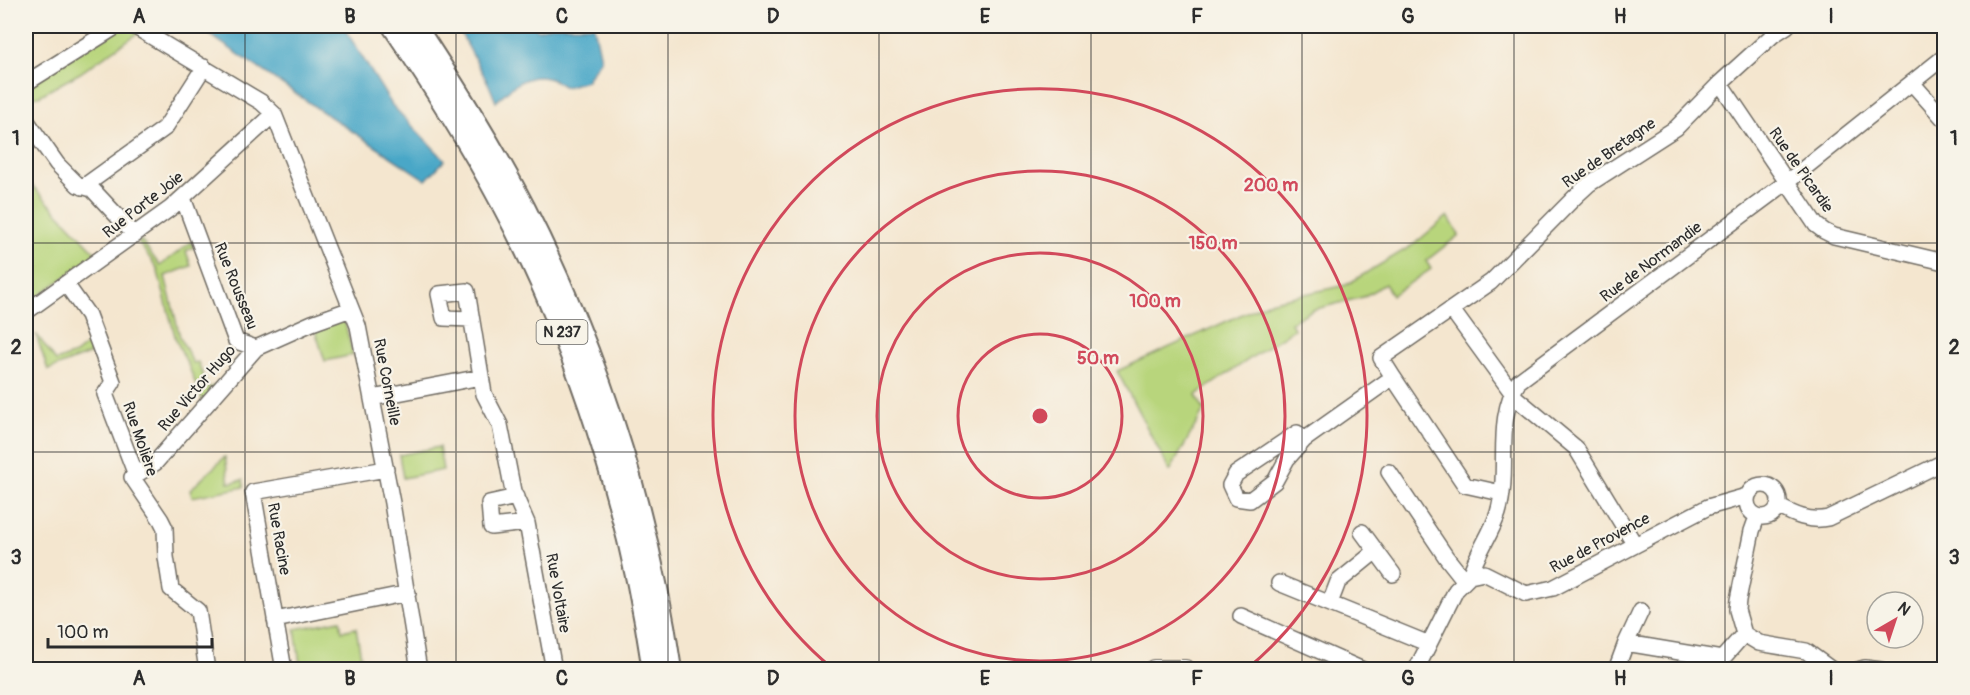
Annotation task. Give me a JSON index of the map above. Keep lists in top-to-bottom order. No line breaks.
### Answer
{"streets":{"highway":["N 237"],"street":["Rue de Bretagne","Rue de Picardie","Rue Porte Joie","Rue de Normandie","Rue Rousseau","Rue Corneille","Rue Victor Hugo","Rue Molière","Rue Racine","Rue de Provence","Rue Voltaire"]},"crossings":[["Rue de Bretagne","Rue de Picardie"],["Rue de Picardie","Rue de Normandie"],["Rue Porte Joie","Rue Rousseau"],["Rue Porte Joie","Rue Corneille"],["Rue Porte Joie","Rue Molière"],["Rue de Normandie","Rue de Provence"],["Rue Rousseau","Rue Corneille"],["Rue Rousseau","Rue Victor Hugo"],["Rue Corneille","Rue Racine"],["Rue Victor Hugo","Rue Molière"]],"scale_bar":"100 m","north":"top right","grid":{"columns":["A","B","C","D","E","F","G","H","I"],"rows":["1","2","3"]},"rings":["200 m","150 m","100 m","50 m"]}
